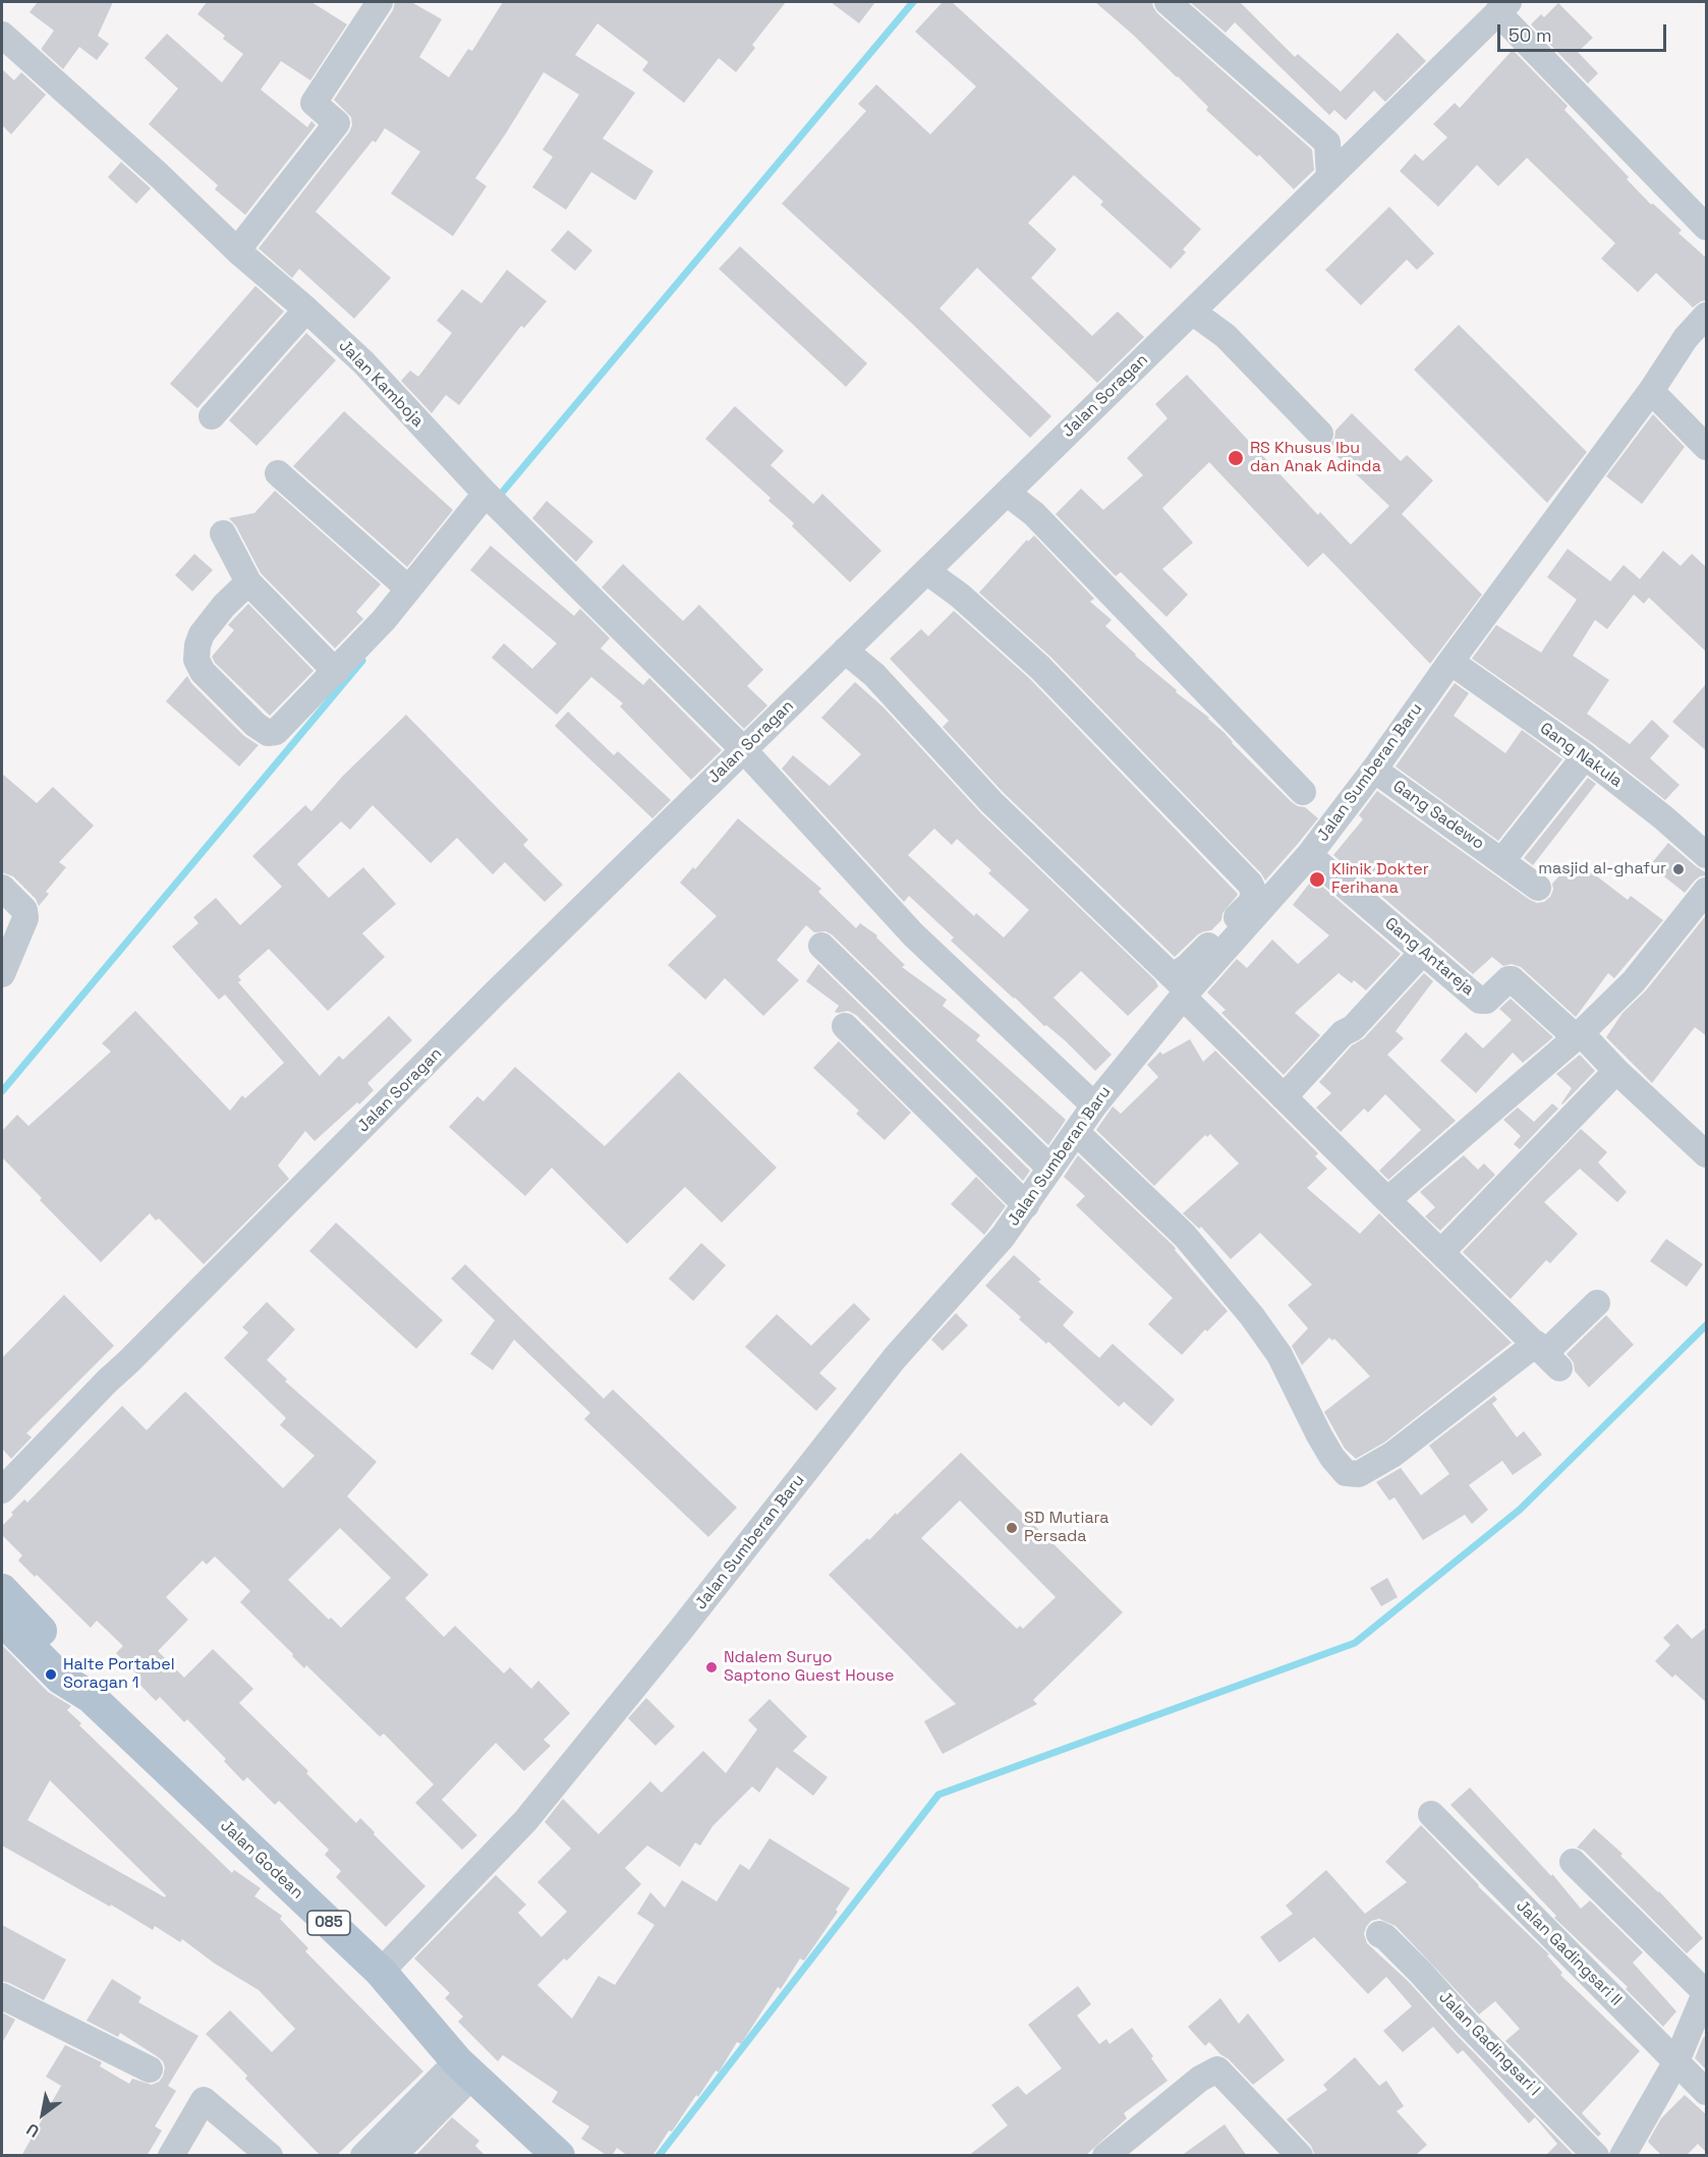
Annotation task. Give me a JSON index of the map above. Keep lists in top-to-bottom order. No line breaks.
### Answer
{"streets":{"main road":["Jalan Godean","085"],"street":["Jalan Kamboja","Jalan Soragan","Gang Nakula","Jalan Sumberan Baru","Gang Sadewo","Gang Antareja","Jalan Gadingsari II","Jalan Gadingsari I"]},"crossings":[["Jalan Kamboja","Jalan Soragan"],["Jalan Kamboja","Jalan Sumberan Baru"],["Gang Nakula","Jalan Sumberan Baru"],["Jalan Sumberan Baru","Gang Sadewo"],["Jalan Sumberan Baru","Gang Antareja"],["Jalan Sumberan Baru","Jalan Godean"]],"places":["RS Khusus Ibu dan Anak Adinda","masjid al-ghafur","Klinik Dokter Ferihana","SD Mutiara Persada","Ndalem Suryo Saptono Guest House","Halte Portabel Soragan 1"],"scale_bar":"50 m","north":"bottom left"}
